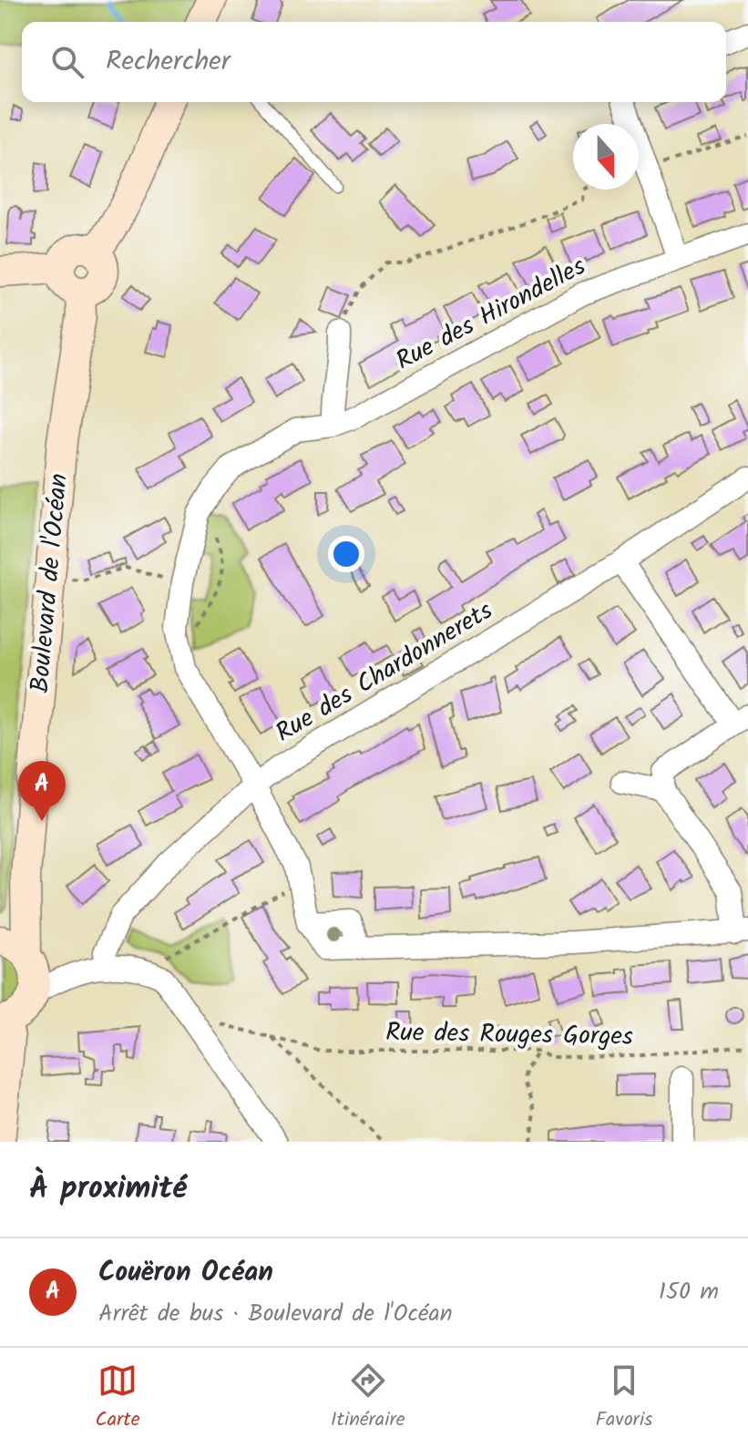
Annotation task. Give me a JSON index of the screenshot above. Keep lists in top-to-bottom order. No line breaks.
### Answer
{"streets":{"main road":["Boulevard de l'Océan"],"street":["Rue des Hirondelles","Rue des Chardonnerets"],"path":["Rue des Rouges Gorges"]},"crossings":[["Rue des Hirondelles","Rue des Chardonnerets"]],"north":"bottom","page":{"search":"Rechercher","pins":"A","heading":"À proximité","list":[{"mark":"A","name":"Couëron Océan","note":"Arrêt de bus · Boulevard de l'Océan","value":"150 m"}],"nav":["Carte","Itinéraire","Favoris"]}}
